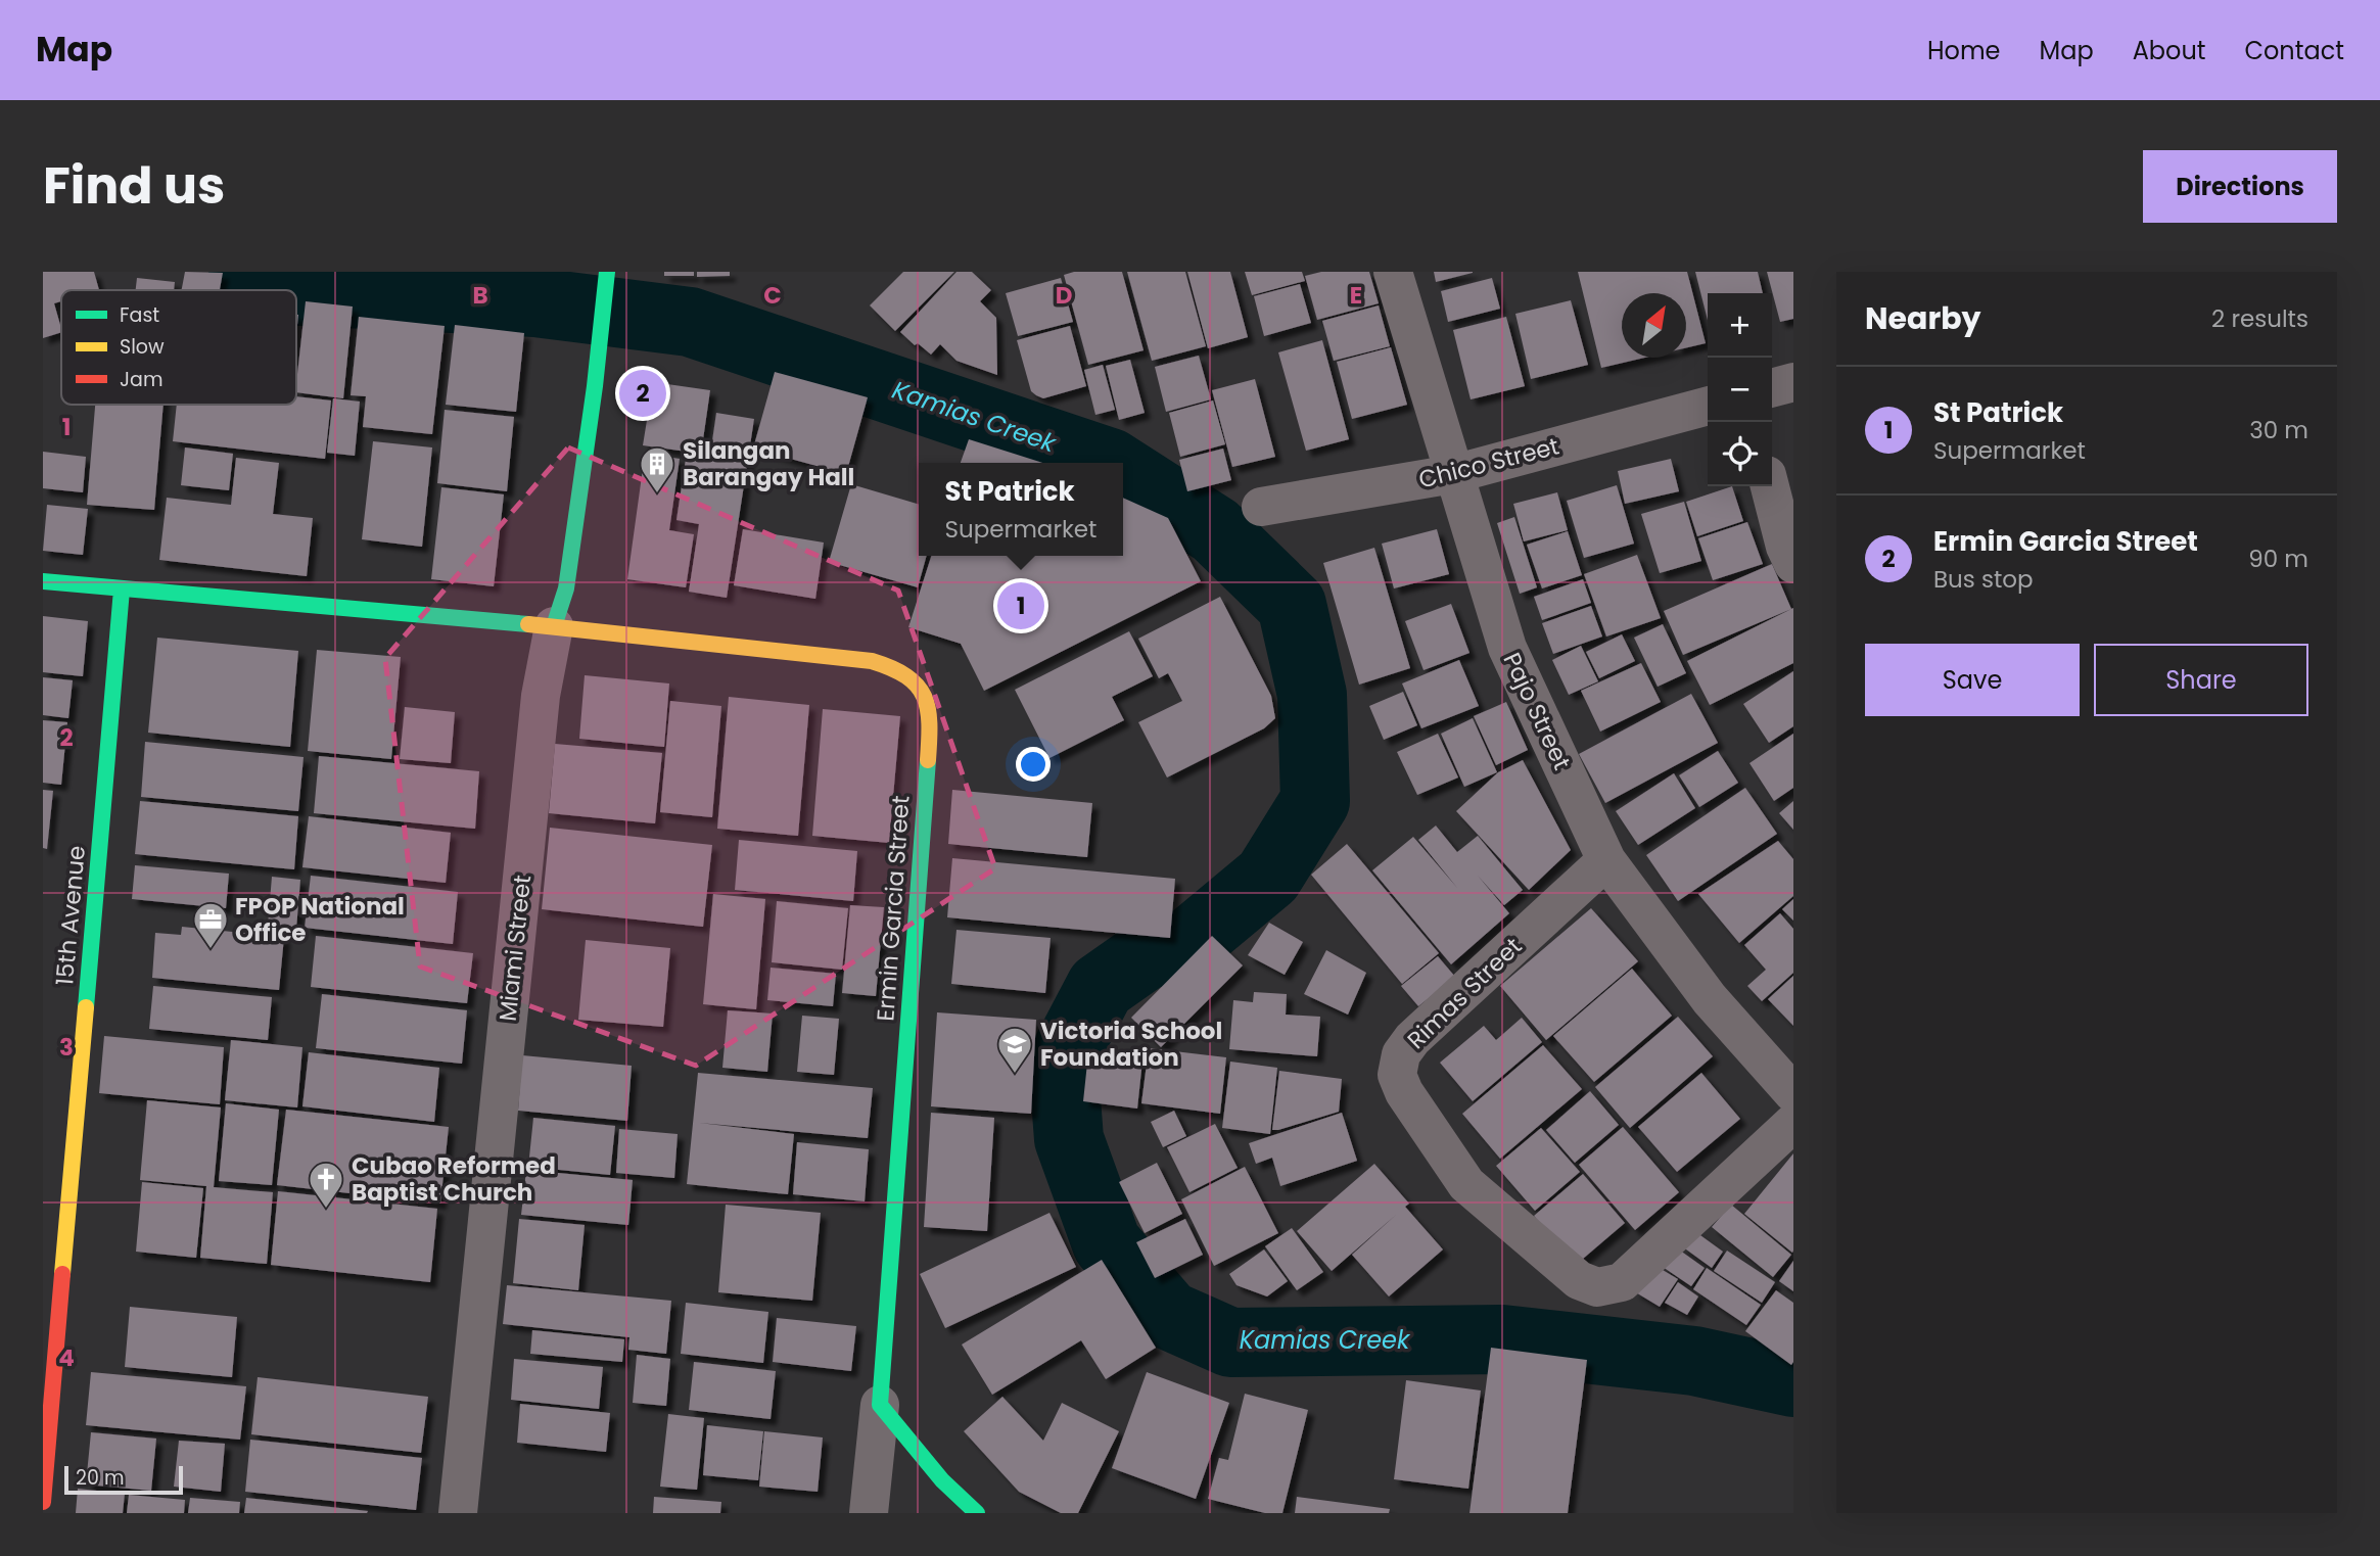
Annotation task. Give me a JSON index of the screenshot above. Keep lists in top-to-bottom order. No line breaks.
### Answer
{"streets":{"street":["Chico Street","Pajo Street","Ermin Garcia Street","15th Avenue","Miami Street","Rimas Street"]},"crossings":[["Chico Street","Pajo Street"],["Pajo Street","Rimas Street"],["Ermin Garcia Street","15th Avenue"],["Ermin Garcia Street","Miami Street"]],"water":["Kamias Creek"],"places":{"building":["Silangan Barangay Hall"],"office":["FPOP National Office"],"school or university":["Victoria School Foundation"],"church":["Cubao Reformed Baptist Church"]},"legend":["Fast","Slow","Jam"],"scale_bar":"20 m","north":"top right","page":{"header":"Map","nav":["Home","Map","About","Contact"],"title":"Find us","buttons":["Directions",["Save","Share"]],"heading":["Nearby","2 results"],"map_buttons":["+","−"],"list":[{"mark":"1","name":"St Patrick","note":"Supermarket","value":"30 m"},{"mark":"2","name":"Ermin Garcia Street","note":"Bus stop","value":"90 m"}],"pins":["2","1"],"popup":["St Patrick","Supermarket"],"scale":"20 m"},"grid":{"columns":["B","C","D","E"],"rows":["1","2","3","4"]}}
